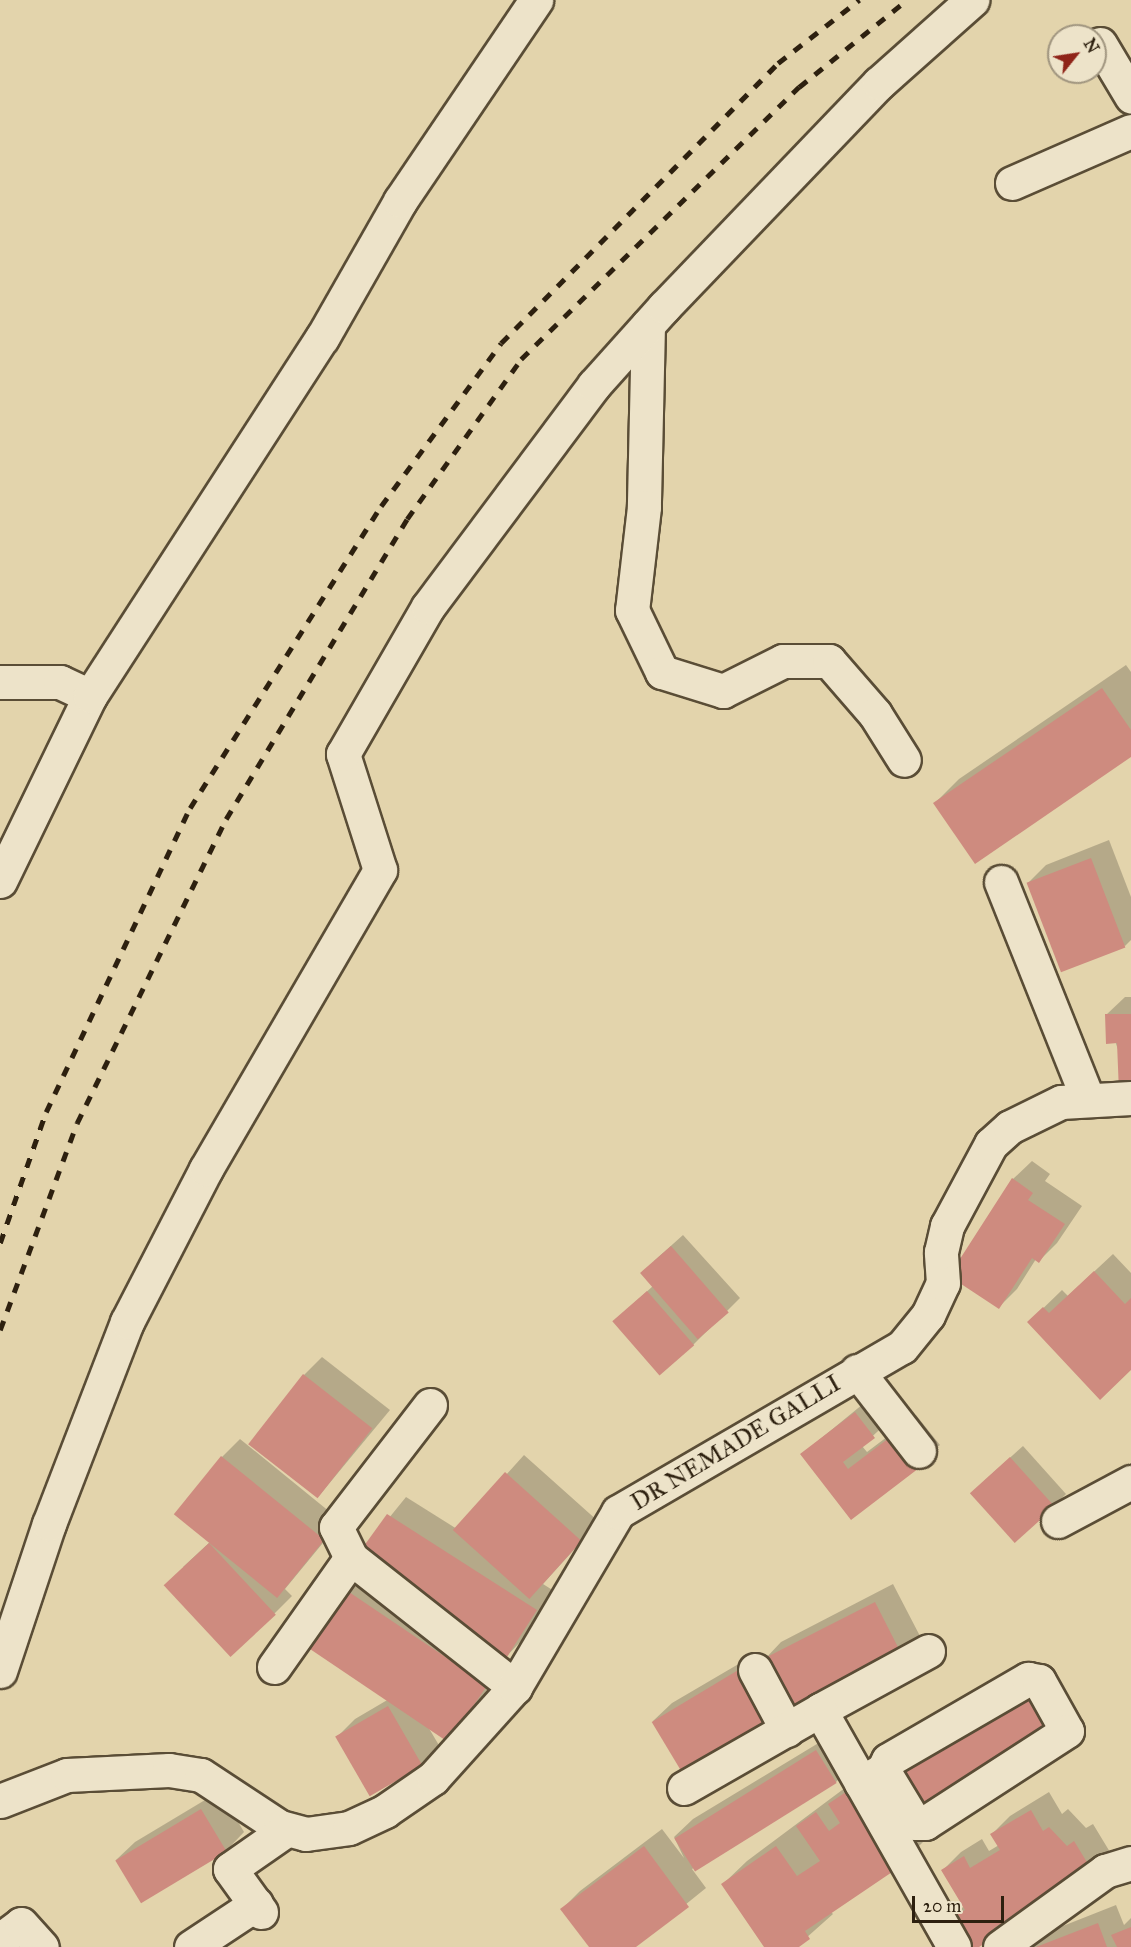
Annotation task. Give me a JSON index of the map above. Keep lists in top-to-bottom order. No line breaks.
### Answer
{"streets":{"street":["DR NEMADE GALLI"]},"scale_bar":"20 m","north":"top right"}
